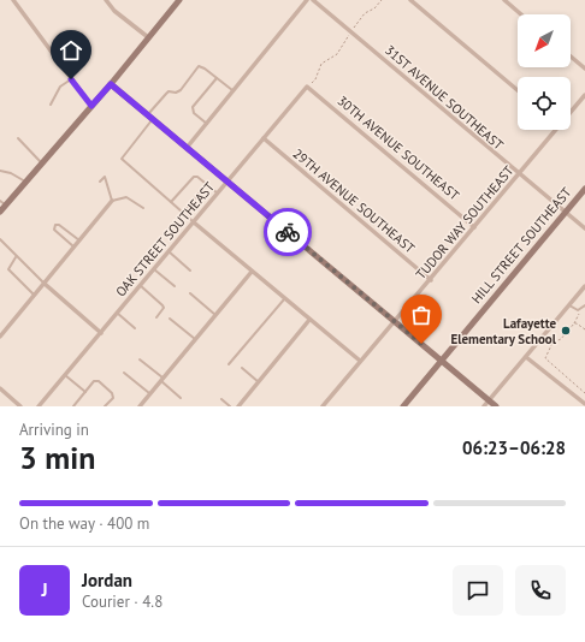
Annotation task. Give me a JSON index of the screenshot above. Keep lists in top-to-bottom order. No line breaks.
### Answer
{"streets":{"street":["31ST AVENUE SOUTHEAST","30TH AVENUE SOUTHEAST","29TH AVENUE SOUTHEAST","TUDOR WAY SOUTHEAST","OAK STREET SOUTHEAST","HILL STREET SOUTHEAST"]},"crossings":[["31ST AVENUE SOUTHEAST","TUDOR WAY SOUTHEAST"],["31ST AVENUE SOUTHEAST","HILL STREET SOUTHEAST"],["30TH AVENUE SOUTHEAST","TUDOR WAY SOUTHEAST"],["30TH AVENUE SOUTHEAST","OAK STREET SOUTHEAST"],["29TH AVENUE SOUTHEAST","TUDOR WAY SOUTHEAST"],["29TH AVENUE SOUTHEAST","OAK STREET SOUTHEAST"]],"places":["Lafayette Elementary School"],"north":"bottom left","page":{"heading":["3 min","Arriving in","06:23–06:28"],"panel":["Jordan","Courier · 4.8"],"bar":"On the way · 400 m","round":"J"}}
